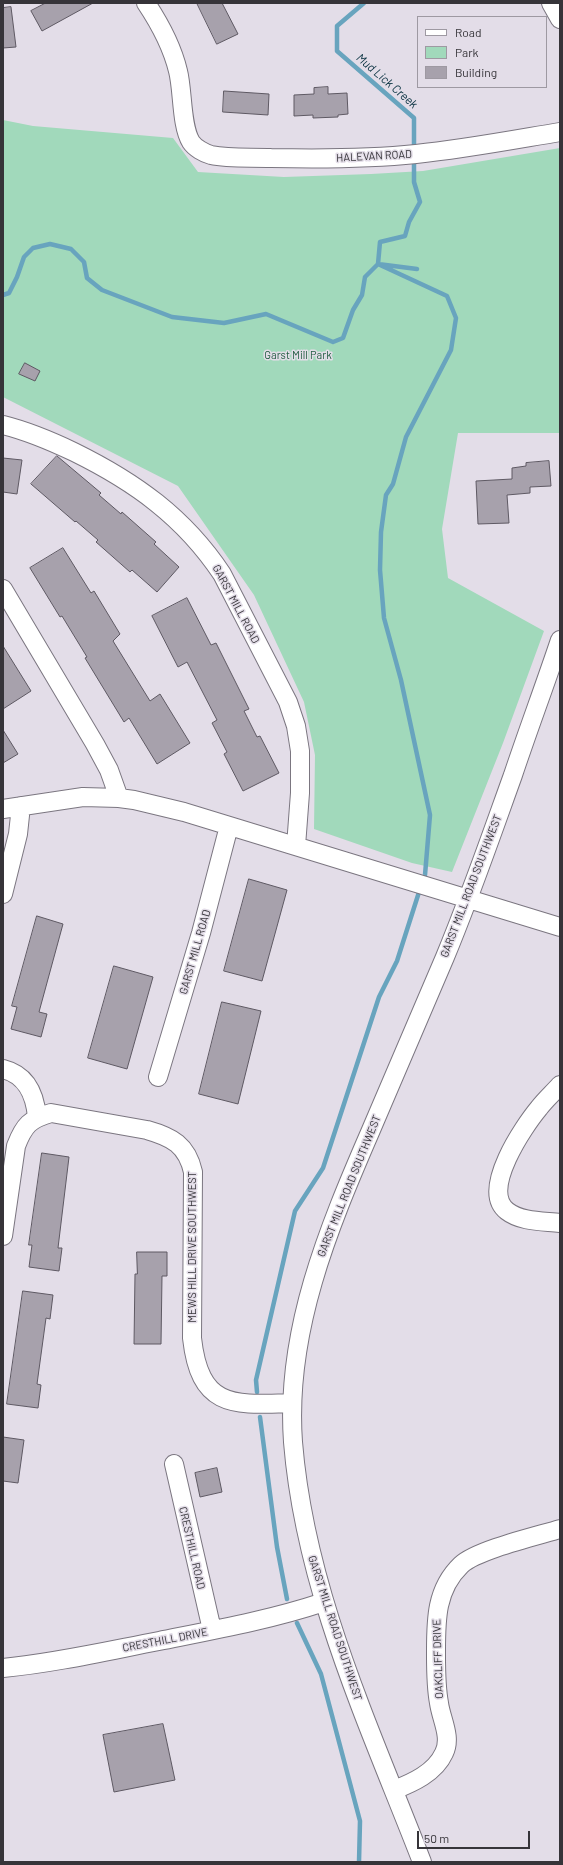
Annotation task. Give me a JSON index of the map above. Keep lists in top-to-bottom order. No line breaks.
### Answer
{"streets":{"street":["HALEVAN ROAD","GARST MILL ROAD","GARST MILL ROAD SOUTHWEST","MEWS HILL DRIVE SOUTHWEST","CRESTHILL ROAD","CRESTHILL DRIVE","OAKCLIFF DRIVE"]},"crossings":[["GARST MILL ROAD SOUTHWEST","MEWS HILL DRIVE SOUTHWEST"],["GARST MILL ROAD SOUTHWEST","CRESTHILL DRIVE"],["GARST MILL ROAD SOUTHWEST","OAKCLIFF DRIVE"],["CRESTHILL ROAD","CRESTHILL DRIVE"]],"water":["Mud Lick Creek"],"parks":["Garst Mill Park"],"legend":["Road","Park","Building"],"scale_bar":"50 m"}
